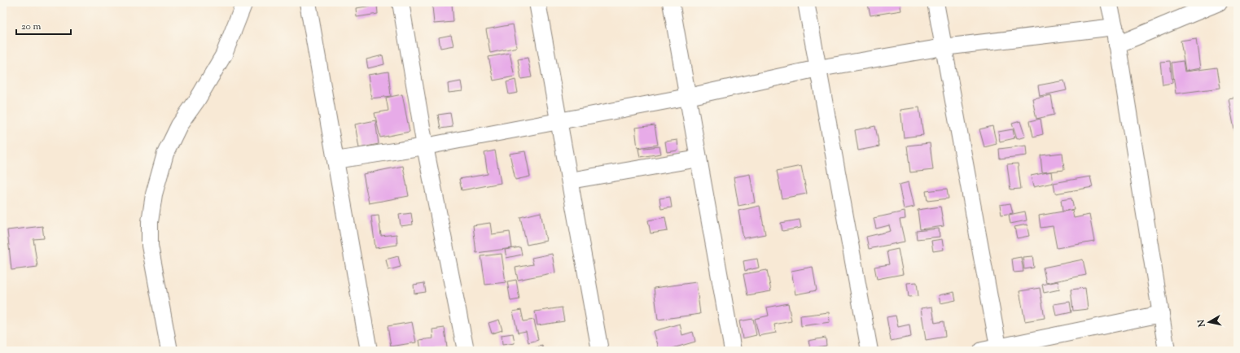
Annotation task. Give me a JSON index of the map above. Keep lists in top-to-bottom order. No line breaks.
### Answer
{"scale_bar":"20 m","north":"left"}
